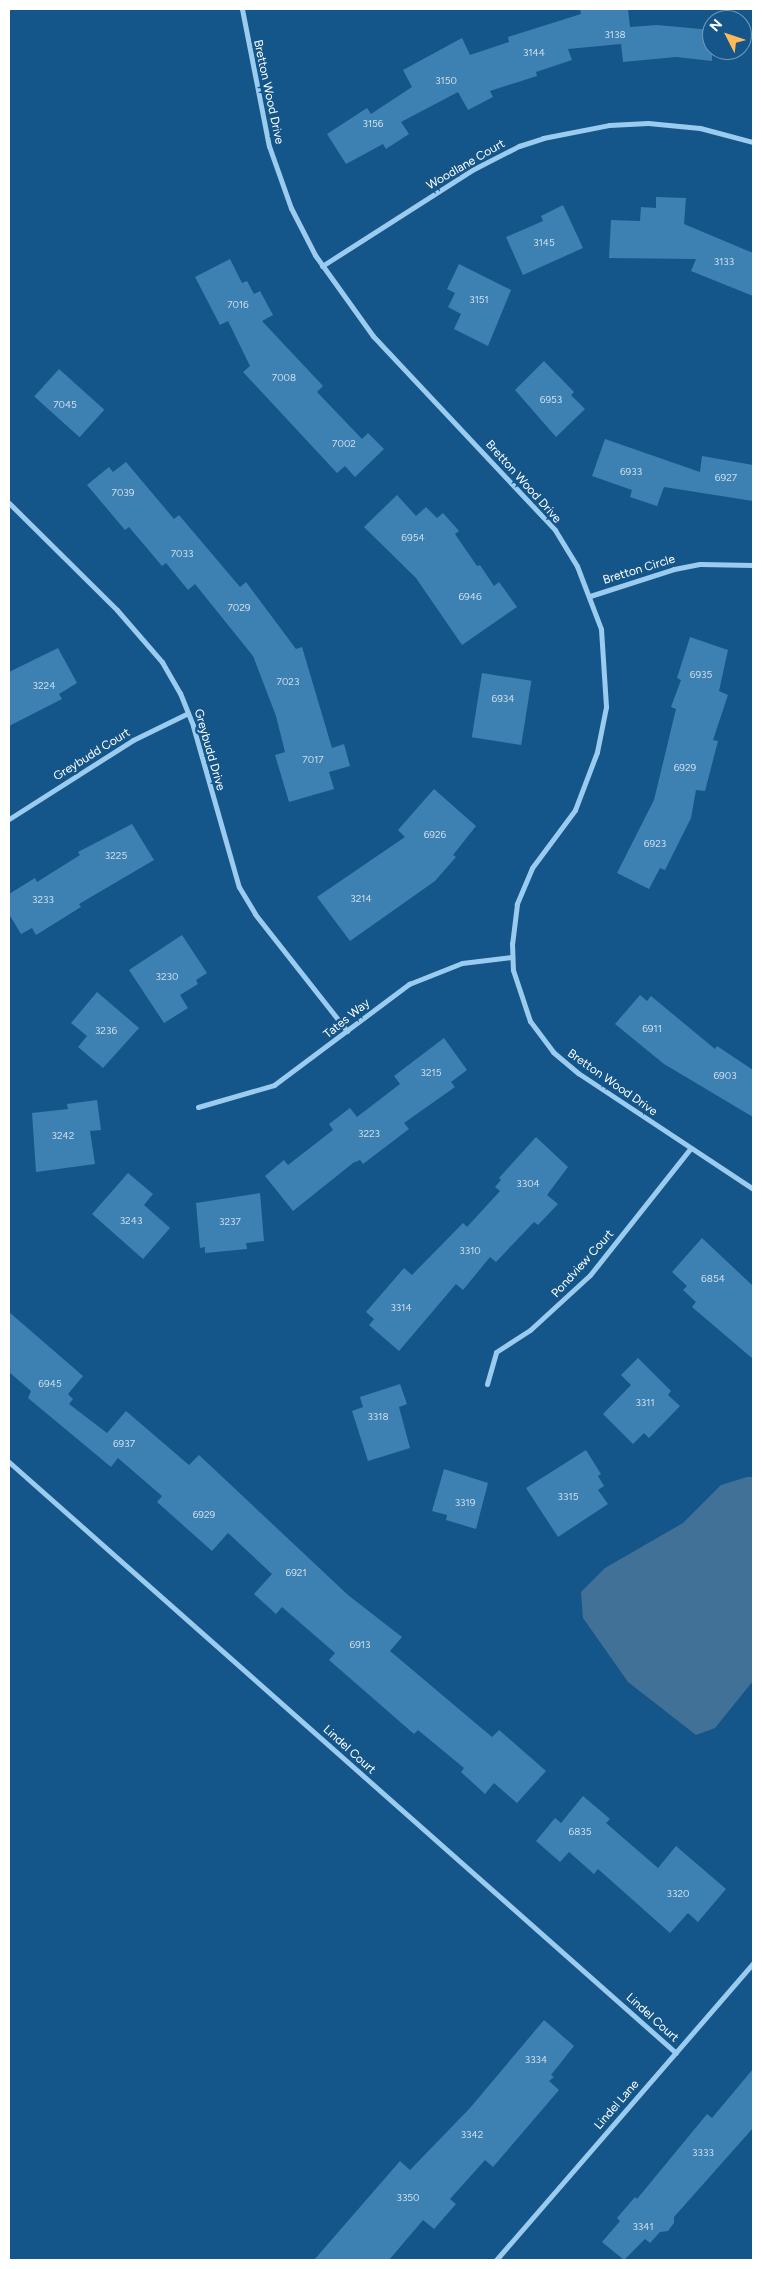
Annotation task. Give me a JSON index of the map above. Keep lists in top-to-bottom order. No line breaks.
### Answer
{"streets":{"street":["Bretton Wood Drive","Woodlane Court","Bretton Circle","Greybudd Drive","Greybudd Court","Tates Way","Pondview Court","Lindel Court","Lindel Lane"]},"crossings":[["Bretton Wood Drive","Woodlane Court"],["Bretton Wood Drive","Bretton Circle"],["Bretton Wood Drive","Tates Way"],["Bretton Wood Drive","Pondview Court"],["Greybudd Drive","Greybudd Court"],["Greybudd Drive","Tates Way"],["Lindel Court","Lindel Lane"]],"house_numbers":["3138","3144","3150","3156","3145","3133","3151","7016","7008","6953","7045","7002","6933","6927","7039","6954","7033","6946","7029","6935","7023","3224","6934","7017","6929","6926","6923","3225","3214","3233","3230","6911","3236","3215","6903","3223","3242","3304","3243","3237","3310","6854","3314","6945","3311","3318","6937","3315","3319","6929","6921","6913","6835","3320","3334","3342","3333","3350","3341"],"north":"top left"}
